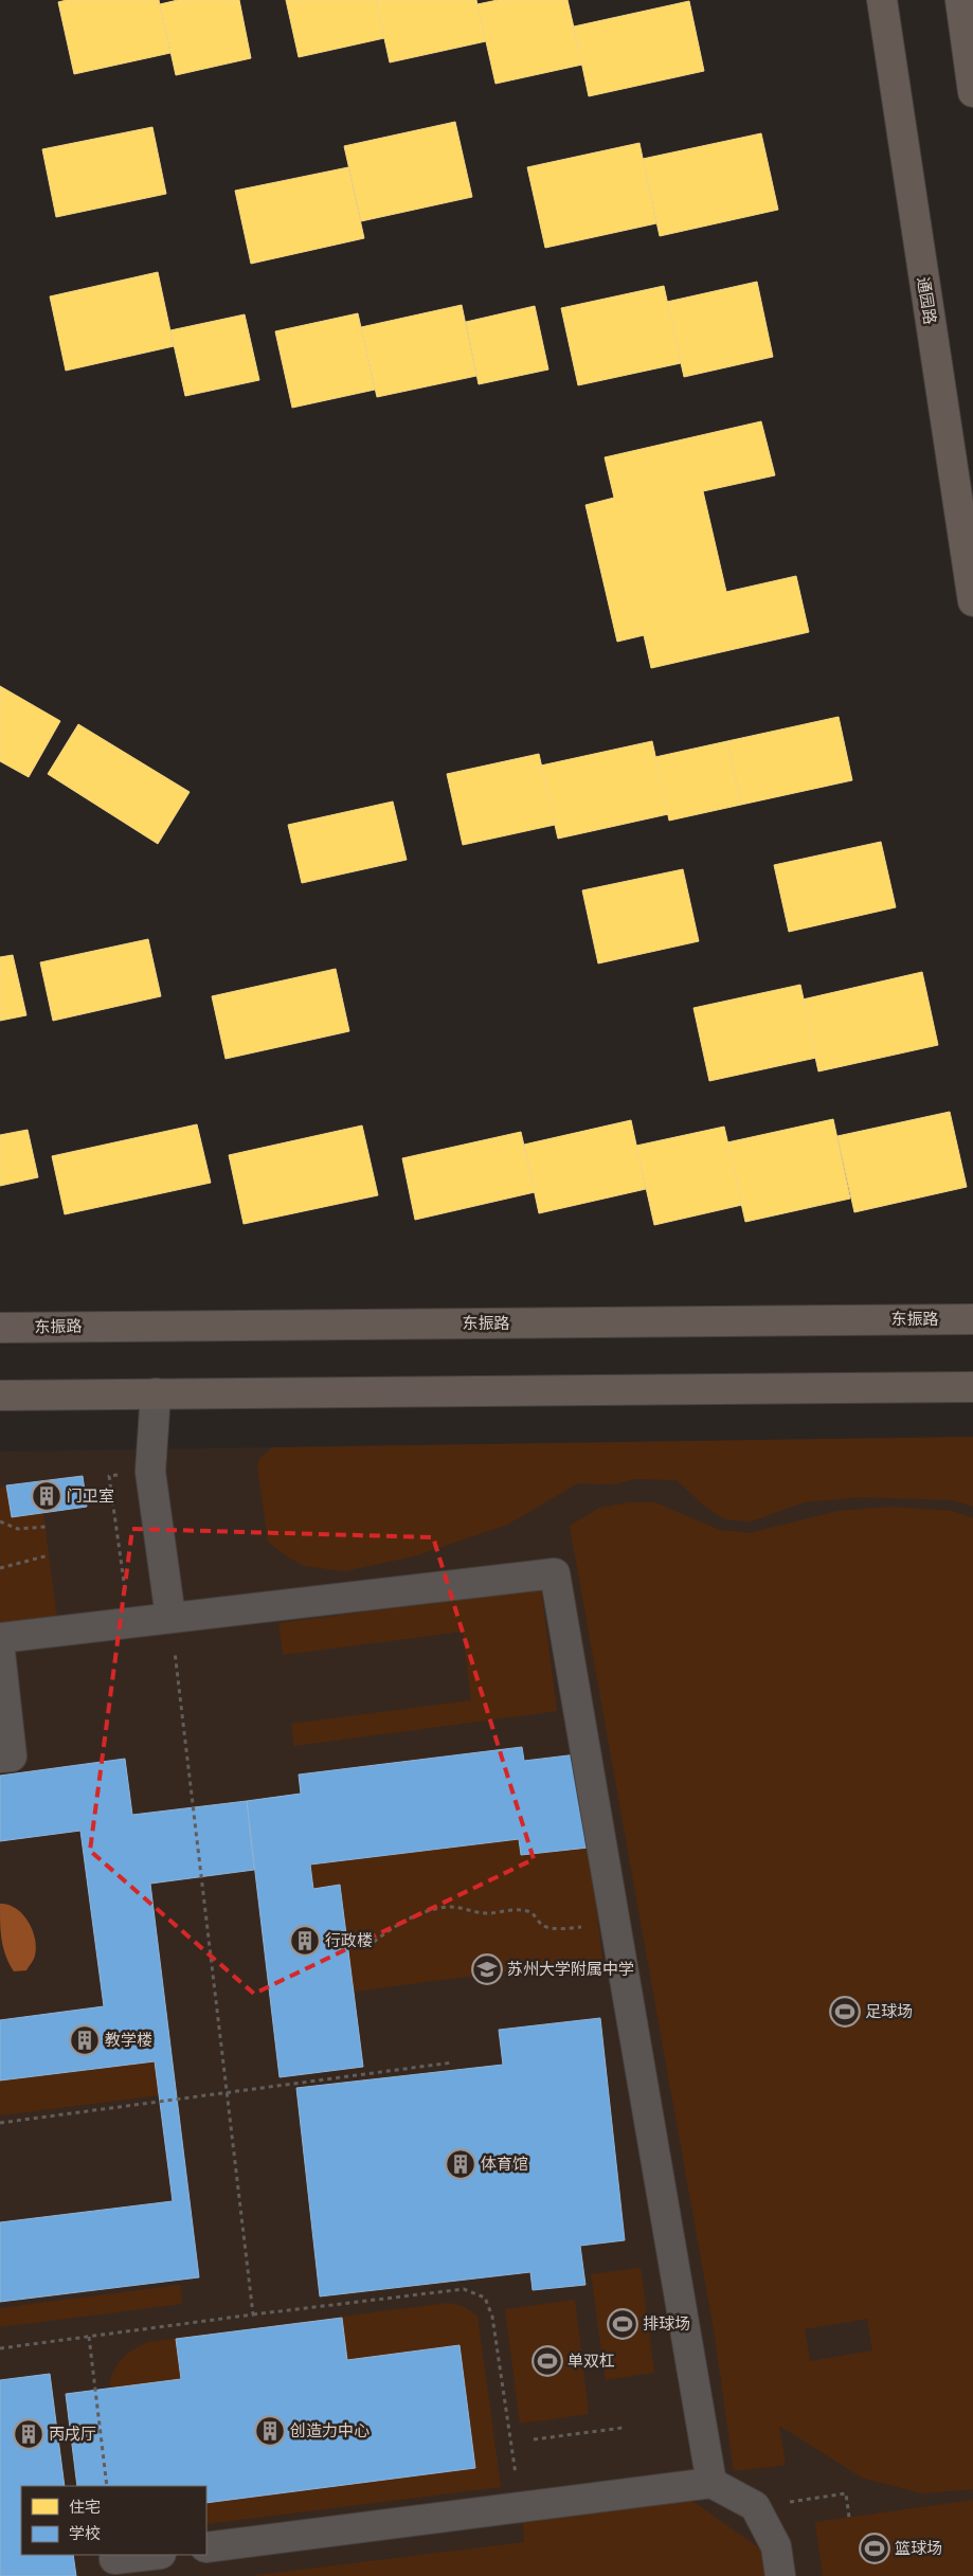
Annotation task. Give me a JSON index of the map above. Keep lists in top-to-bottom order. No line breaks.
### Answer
{"streets":{"main road":["通园路","东振路"]},"places":{"building":["门卫室","行政楼","教学楼","体育馆","创造力中心","丙戌厅"],"school or university":["苏州大学附属中学"],"sports":["足球场","排球场","单双杠","篮球场"]},"legend":["住宅","学校"]}
